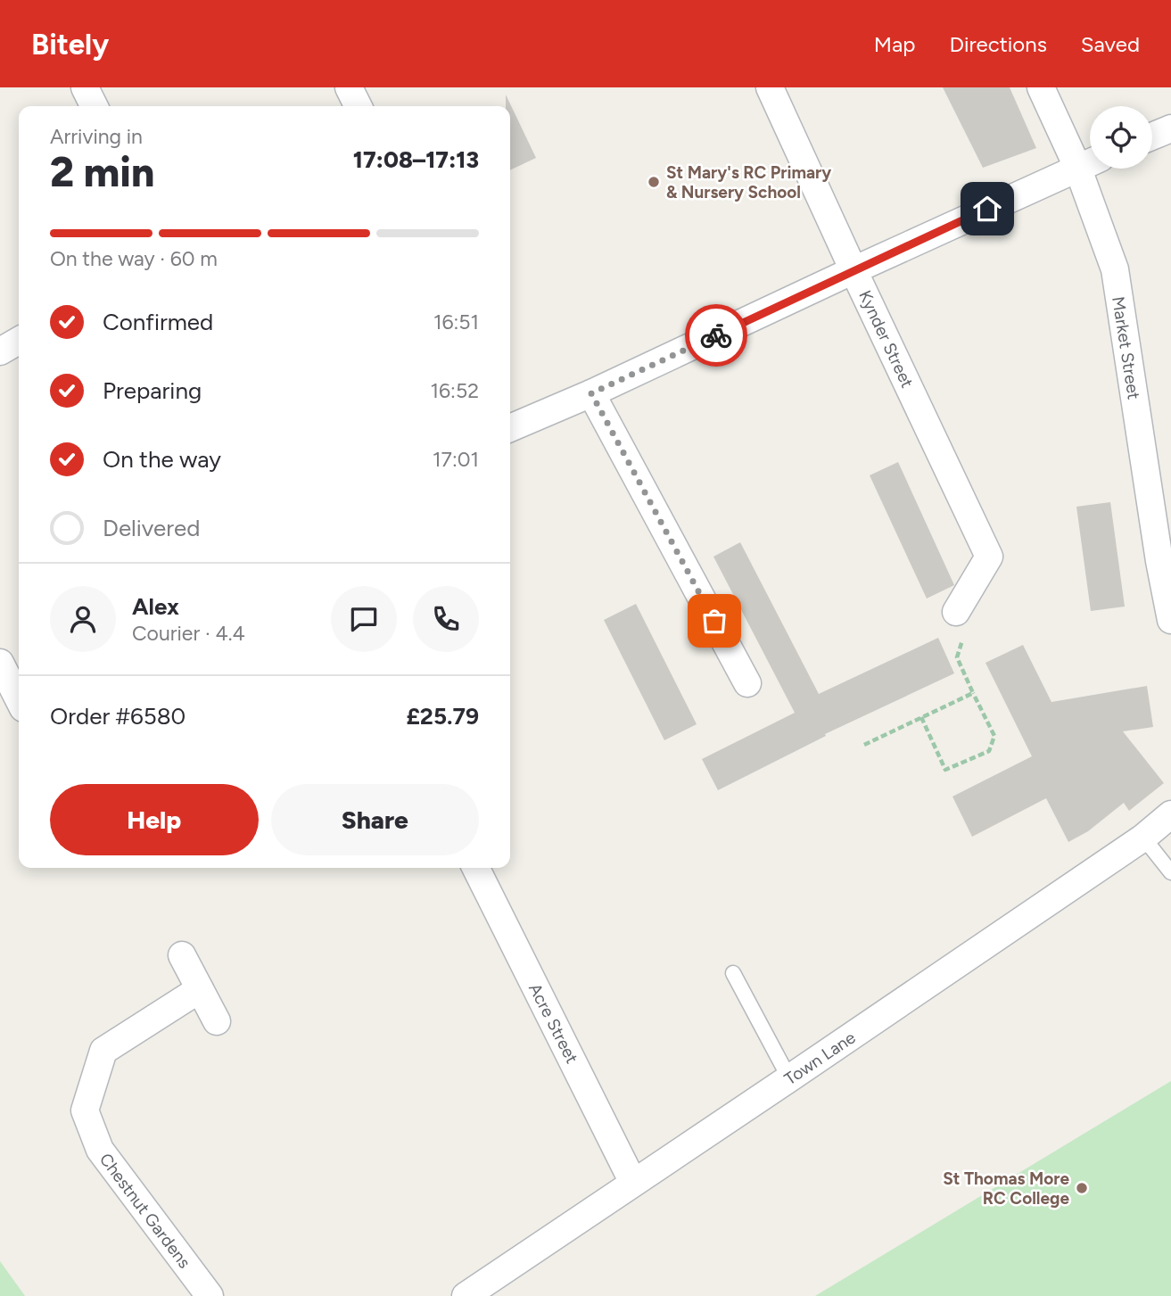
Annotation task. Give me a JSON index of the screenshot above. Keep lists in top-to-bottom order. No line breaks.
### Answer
{"streets":{"street":["Kynder Street","Market Street","Acre Street","Town Lane","Chestnut Gardens"]},"crossings":[["Acre Street","Town Lane"]],"places":["St Mary's RC Primary & Nursery School","St Thomas More RC College"],"page":{"header":"Bitely","nav":["Map","Directions","Saved"],"heading":["2 min","Arriving in","17:08–17:13"],"panel":["Alex","Courier · 4.4","Order #6580","£25.79"],"bar":"On the way · 60 m","list":[["Confirmed","16:51"],["Preparing","16:52"],["On the way","17:01"],"Delivered"],"buttons":["Help","Share"]}}
